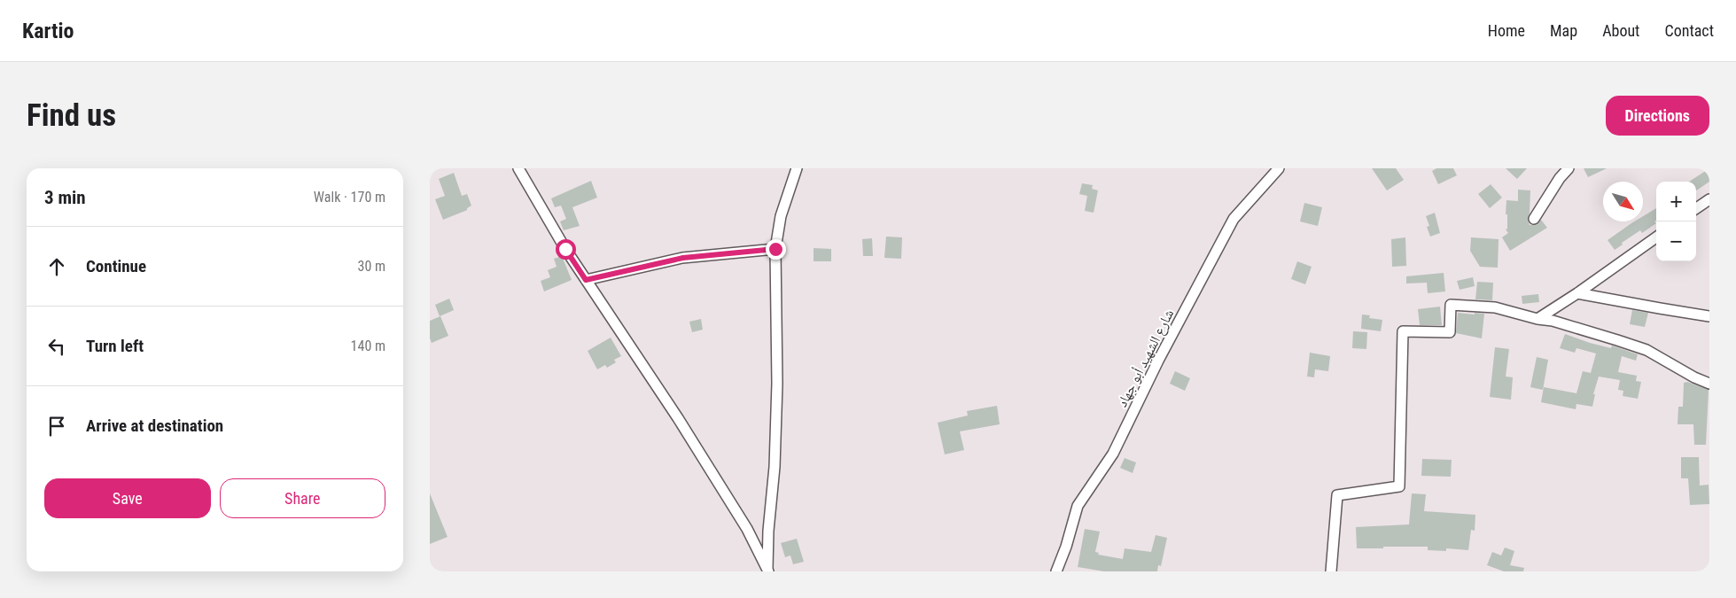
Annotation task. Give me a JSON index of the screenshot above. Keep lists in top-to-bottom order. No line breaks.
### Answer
{"streets":{"street":["شارع الشهيد أبو جهاد"]},"north":"bottom right","page":{"header":"Kartio","nav":["Home","Map","About","Contact"],"buttons":["Directions",["Save","Share"]],"title":"Find us","heading":["3 min","Walk · 170 m"],"map_buttons":["+","−"],"list":[["Continue","30 m"],["Turn left","140 m"],"Arrive at destination"]}}
